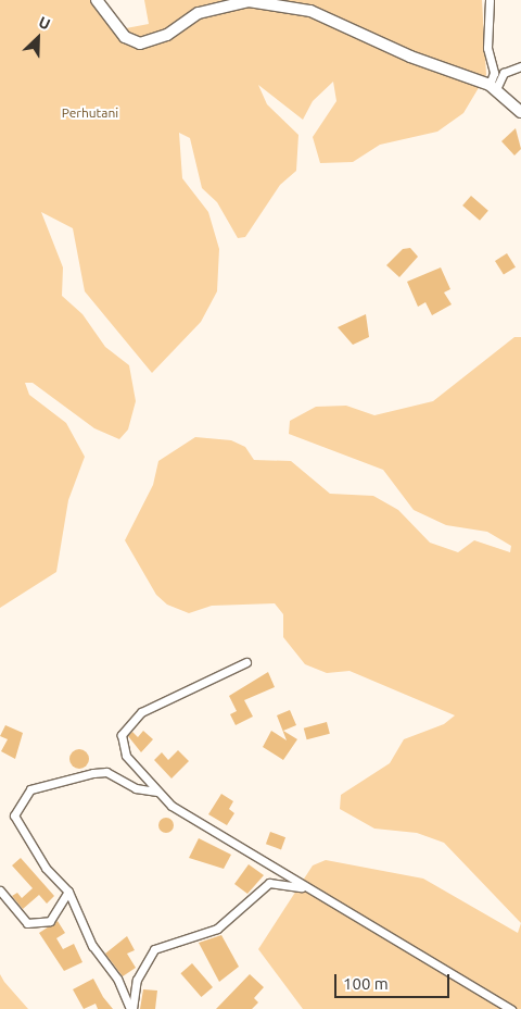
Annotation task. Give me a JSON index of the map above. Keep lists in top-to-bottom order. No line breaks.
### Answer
{"parks":["Perhutani"],"scale_bar":"100 m","north":"top right"}
